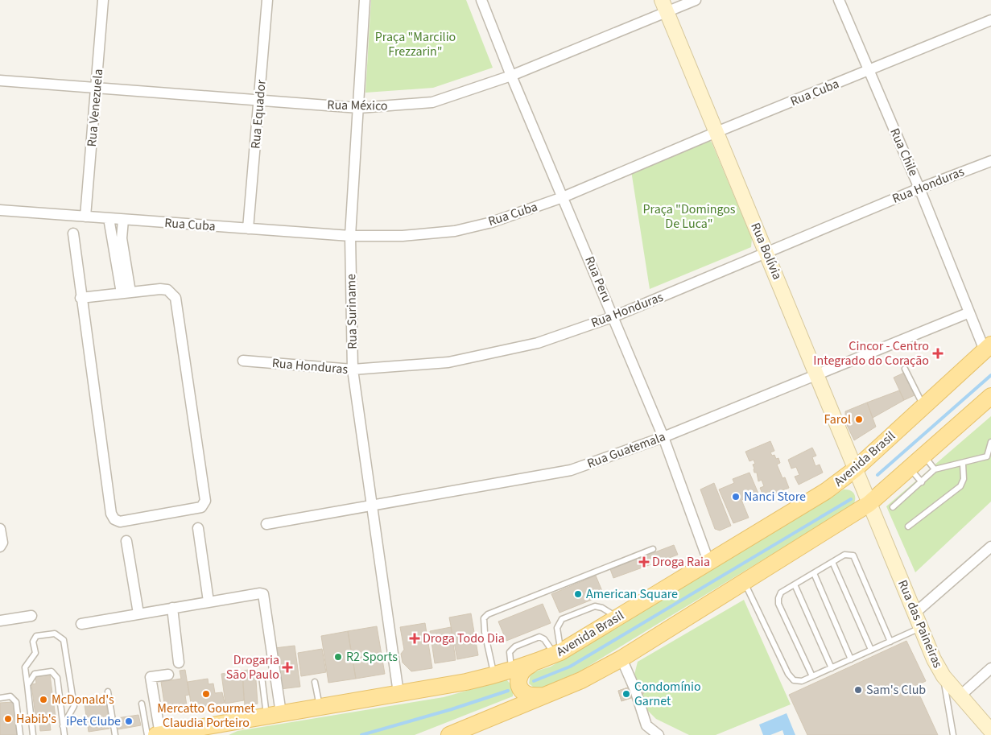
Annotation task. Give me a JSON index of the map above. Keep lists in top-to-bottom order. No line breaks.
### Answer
{"streets":{"main road":["Rua Bolívia","Avenida Brasil","Rua das Paineiras"],"street":["Rua Cuba","Rua México","Rua Venezuela","Rua Equador","Rua Chile","Rua Honduras","Rua Peru","Rua Suriname","Rua Guatemala"]},"crossings":[["Rua Cuba","Rua Venezuela"],["Rua Cuba","Rua Equador"],["Rua Cuba","Rua Chile"],["Rua Cuba","Rua Bolívia"],["Rua Cuba","Rua Peru"],["Rua Cuba","Rua Suriname"],["Rua México","Rua Venezuela"],["Rua México","Rua Equador"],["Rua México","Rua Bolívia"],["Rua México","Rua Peru"],["Rua México","Rua Suriname"],["Rua Chile","Rua Honduras"],["Rua Chile","Rua Guatemala"],["Rua Chile","Avenida Brasil"],["Rua Honduras","Rua Bolívia"],["Rua Honduras","Rua Peru"],["Rua Honduras","Rua Suriname"],["Rua Bolívia","Rua Guatemala"],["Rua Bolívia","Avenida Brasil"],["Rua Bolívia","Rua das Paineiras"],["Rua Peru","Rua Guatemala"],["Rua Peru","Avenida Brasil"],["Rua Suriname","Rua Guatemala"],["Rua Suriname","Avenida Brasil"]],"parks":["Praça \"Marcilio Frezzarin\"","Praça \"Domingos De Luca\""],"places":{"health":["Cincor - Centro Integrado do Coração","Droga Raia","Droga Todo Dia","Drogaria São Paulo"],"other":["Farol","Nanci Store","American Square","R2 Sports","Sam's Club","Mercatto Gourmet Claudia Porteiro","Condomínio Garnet","McDonald's","Habib's","iPet Clube"]}}
